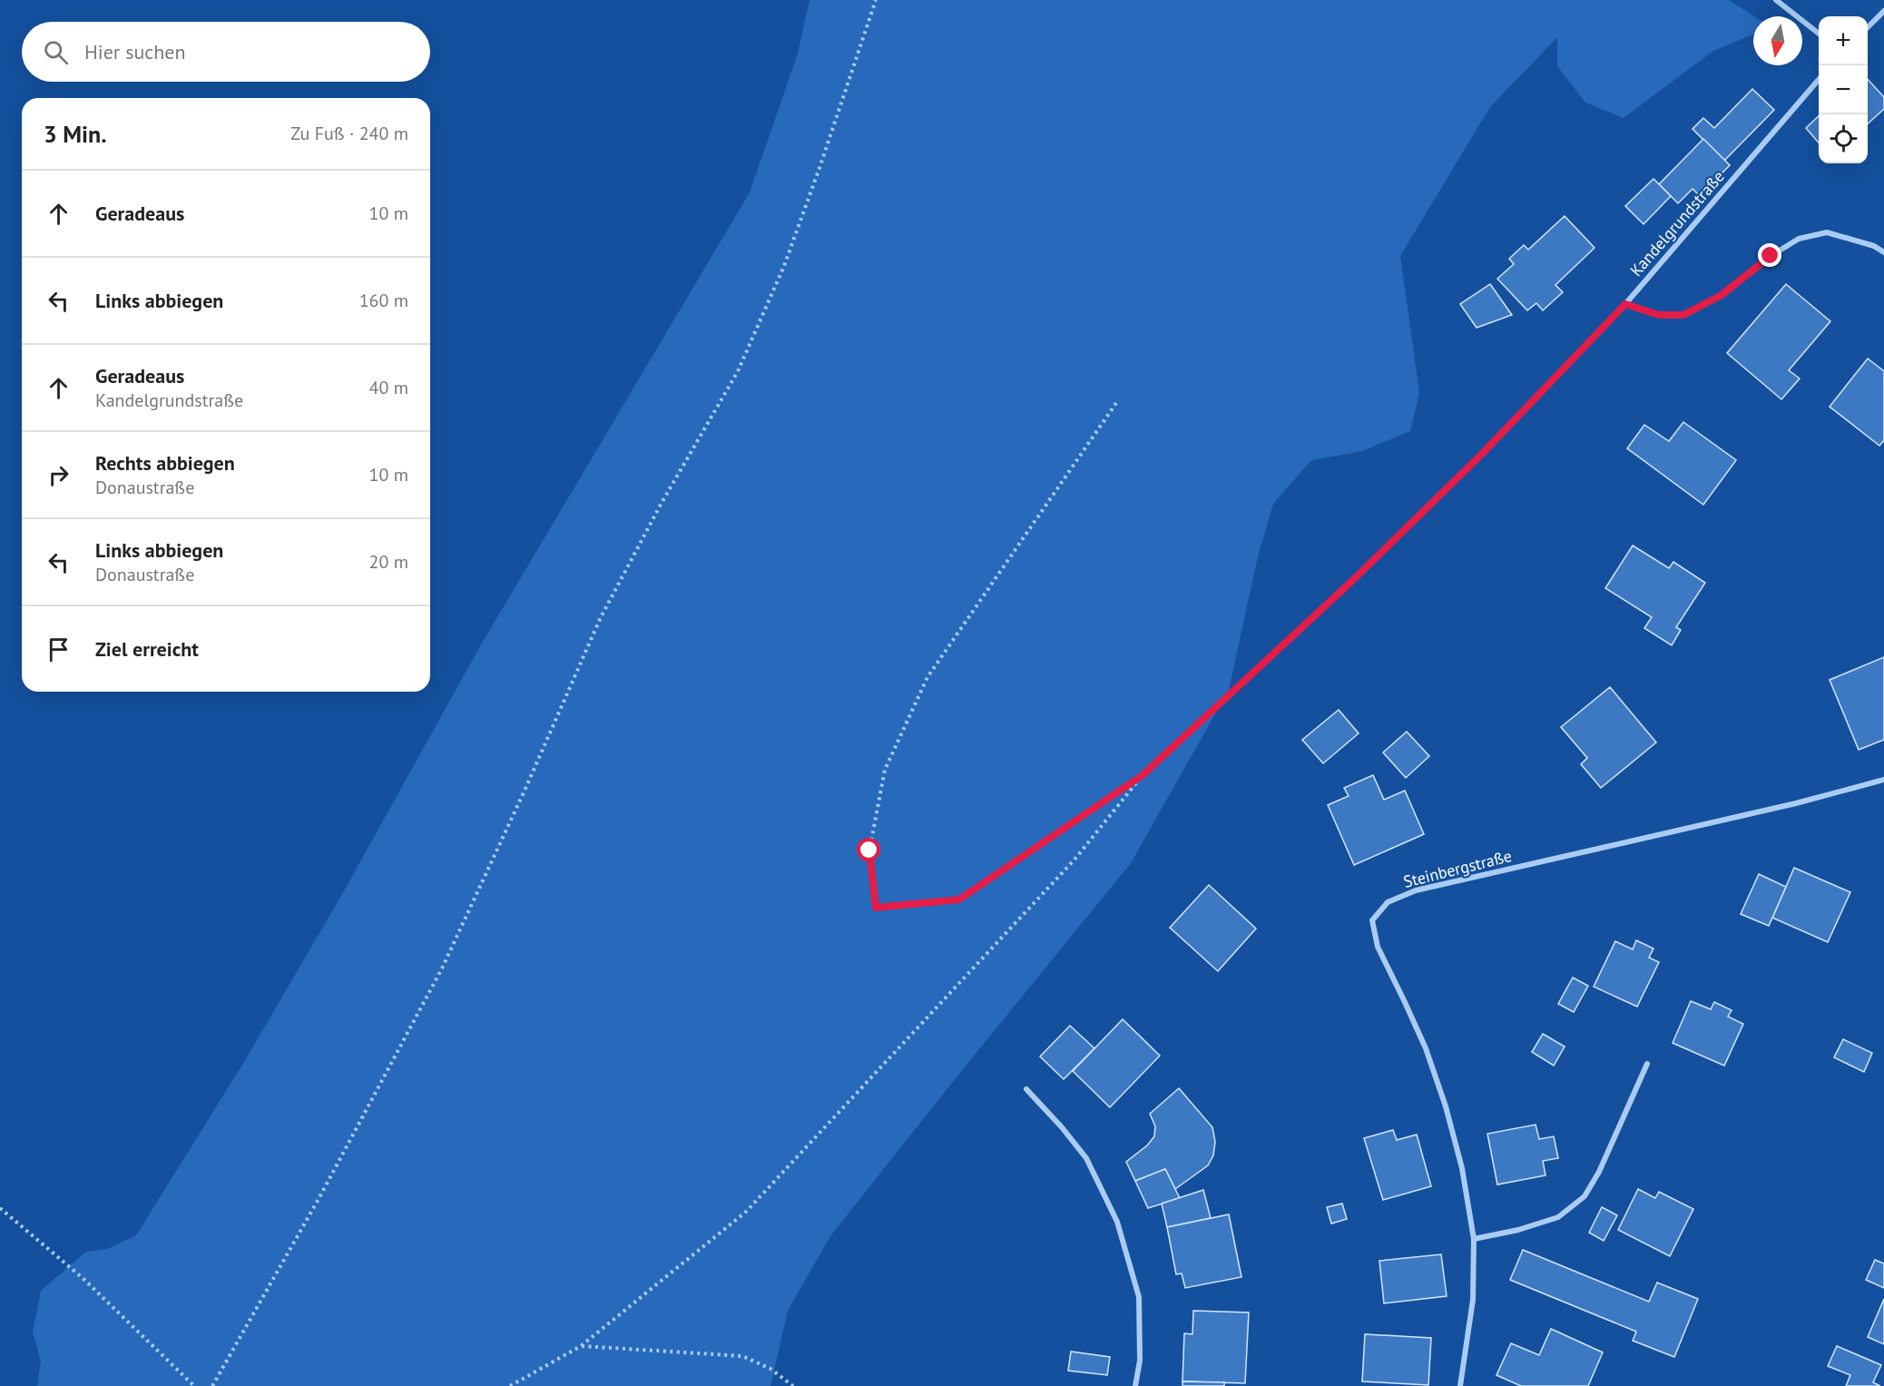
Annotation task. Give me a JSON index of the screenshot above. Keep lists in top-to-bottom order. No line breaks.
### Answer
{"streets":{"street":["Kandelgrundstraße","Steinbergstraße"]},"north":"bottom","page":{"map_buttons":["+","−"],"search":"Hier suchen","heading":["3 Min.","Zu Fuß · 240 m"],"list":[["Geradeaus","10 m"],["Links abbiegen","160 m"],["Geradeaus","Kandelgrundstraße","40 m"],["Rechts abbiegen","Donaustraße","10 m"],["Links abbiegen","Donaustraße","20 m"],"Ziel erreicht"]}}
